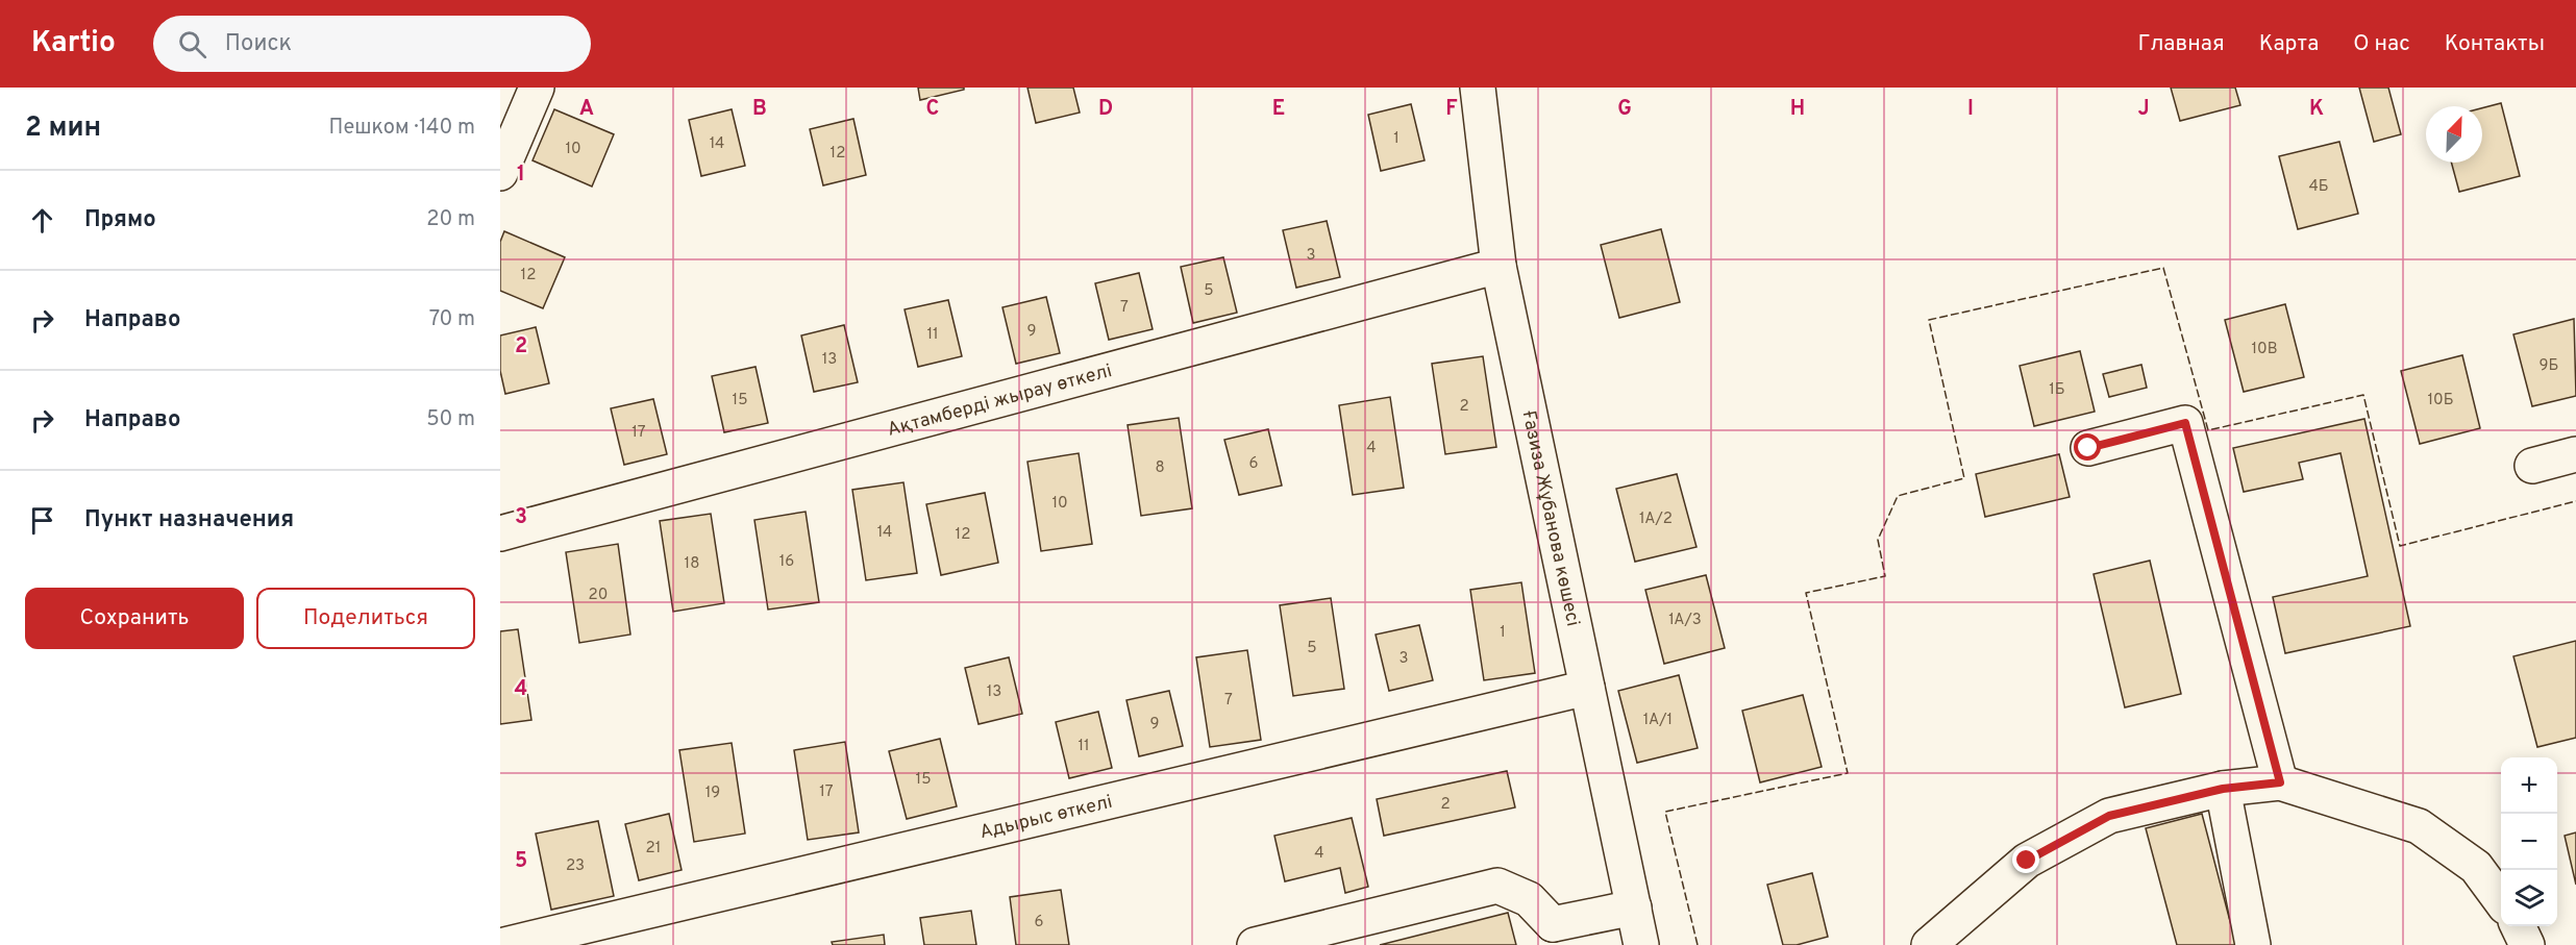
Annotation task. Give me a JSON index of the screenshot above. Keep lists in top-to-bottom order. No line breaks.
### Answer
{"streets":{"street":["Ақтамберді жырау өткелі","Ғазиза Жұбанова көшесі","Адырыс өткелі"]},"crossings":[["Ақтамберді жырау өткелі","Ғазиза Жұбанова көшесі"],["Ғазиза Жұбанова көшесі","Адырыс өткелі"]],"house_numbers":["1","14","10","12","4Б","3","12","5","7","9","11","10В","13","9Б","1Б","15","10Б","2","17","4","6","8","10","1А/2","14","12","16","18","20","1А/3","1","5","3","13","7","1А/1","9","11","15","17","19","2","21","4","23","6"],"north":"top right","page":{"header":"Kartio","search":"Поиск","nav":["Главная","Карта","О нас","Контакты"],"heading":["2 мин","Пешком · 140 m"],"list":[["Прямо","20 m"],["Направо","70 m"],["Направо","50 m"],"Пункт назначения"],"buttons":["Сохранить","Поделиться"],"map_buttons":["+","−"]},"grid":{"columns":["A","B","C","D","E","F","G","H","I","J","K"],"rows":["1","2","3","4","5"]}}
